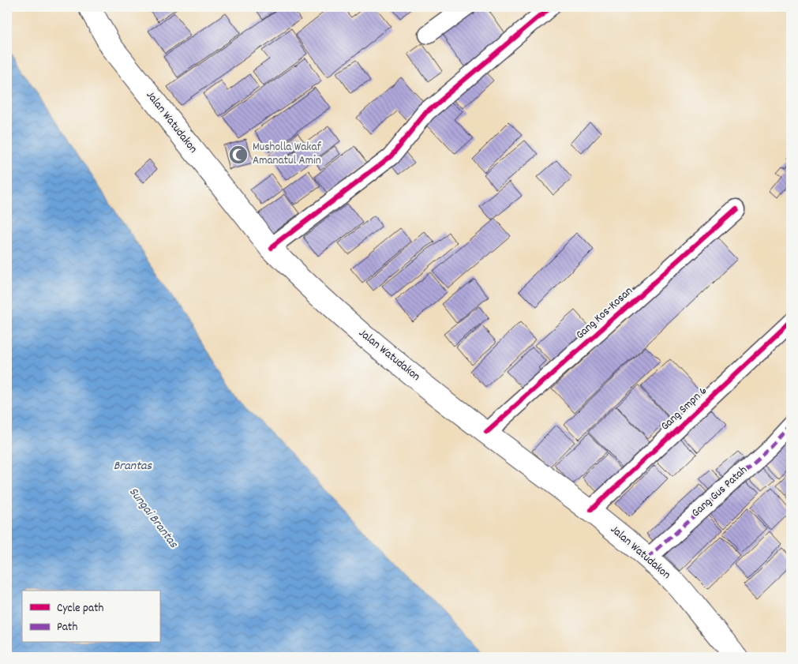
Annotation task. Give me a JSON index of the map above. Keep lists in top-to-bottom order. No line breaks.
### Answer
{"streets":{"main road":["Jalan Watudakon"],"street":["Gang Kos-Kosan","Gang Smpn 6","Gang Gus Patah"]},"crossings":[["Jalan Watudakon","Gang Kos-Kosan"],["Jalan Watudakon","Gang Smpn 6"],["Jalan Watudakon","Gang Gus Patah"]],"water":["Brantas","Sungai Brantas"],"places":{"mosque":["Musholla Wakaf Amanatul Amin"]},"legend":["Cycle path","Path"]}
